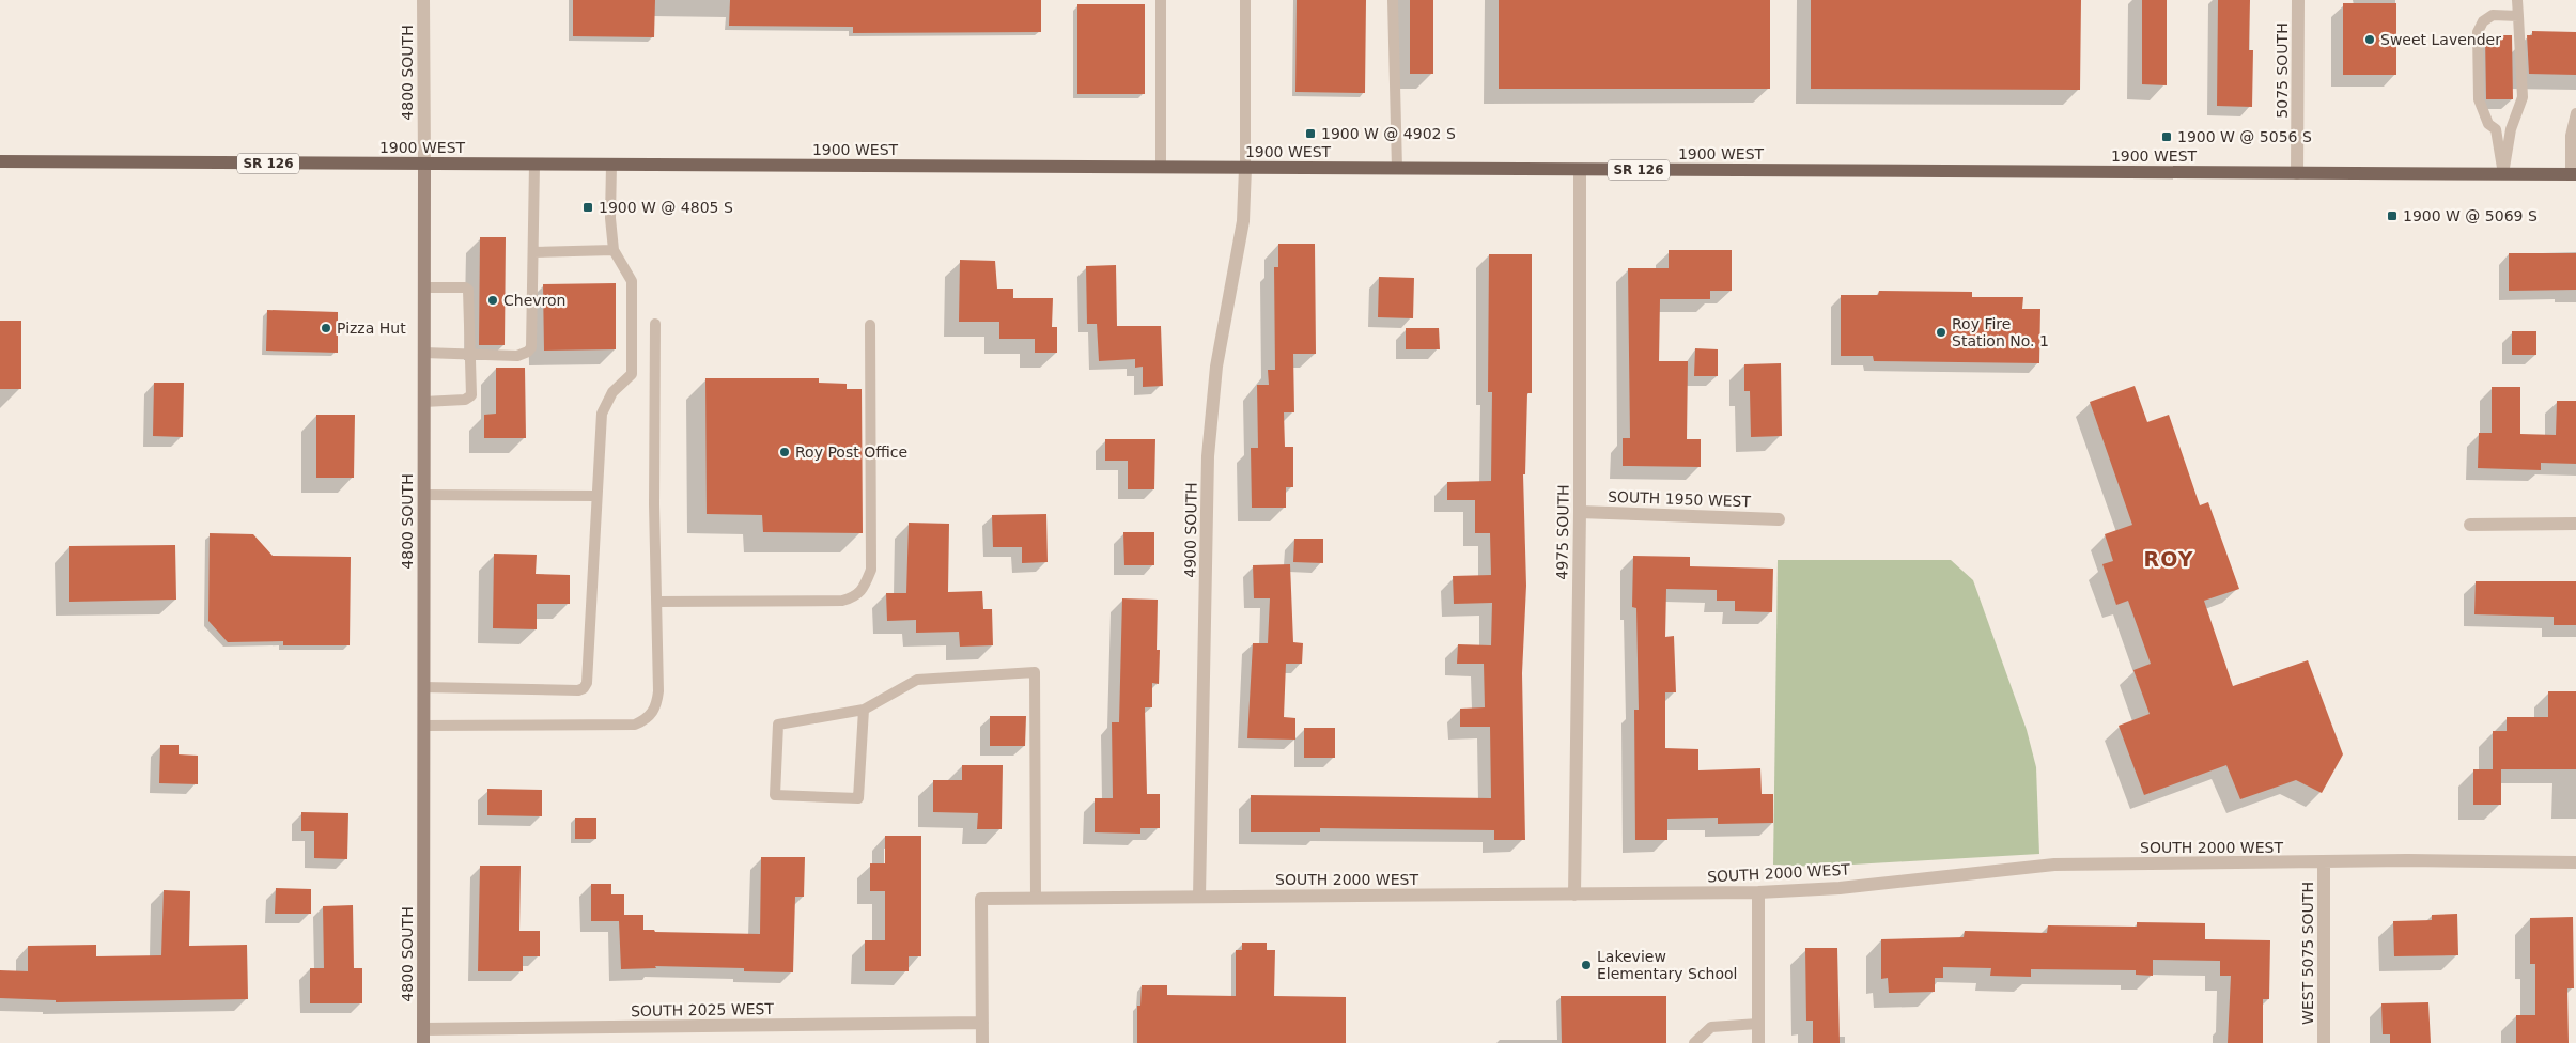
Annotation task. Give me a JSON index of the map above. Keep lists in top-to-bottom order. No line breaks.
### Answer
{"streets":{"main road":["4800 SOUTH","1900 WEST","SR 126"],"street":["5075 SOUTH","SOUTH 1950 WEST","4900 SOUTH","4975 SOUTH","SOUTH 2000 WEST","WEST 5075 SOUTH","SOUTH 2025 WEST"]},"crossings":[["5075 SOUTH","1900 WEST"],["4800 SOUTH","1900 WEST"],["4800 SOUTH","SOUTH 2025 WEST"],["1900 WEST","4900 SOUTH"],["1900 WEST","4975 SOUTH"],["SOUTH 1950 WEST","4975 SOUTH"],["4900 SOUTH","SOUTH 2000 WEST"],["4975 SOUTH","SOUTH 2000 WEST"],["SOUTH 2000 WEST","WEST 5075 SOUTH"],["SOUTH 2000 WEST","SOUTH 2025 WEST"]],"districts":["ROY"],"places":{"other":["Sweet Lavender","Chevron","Pizza Hut","Roy Fire Station No. 1","Roy Post Office","Lakeview Elementary School"],"transit":["1900 W @ 4902 S","1900 W @ 5056 S","1900 W @ 4805 S","1900 W @ 5069 S"]}}
